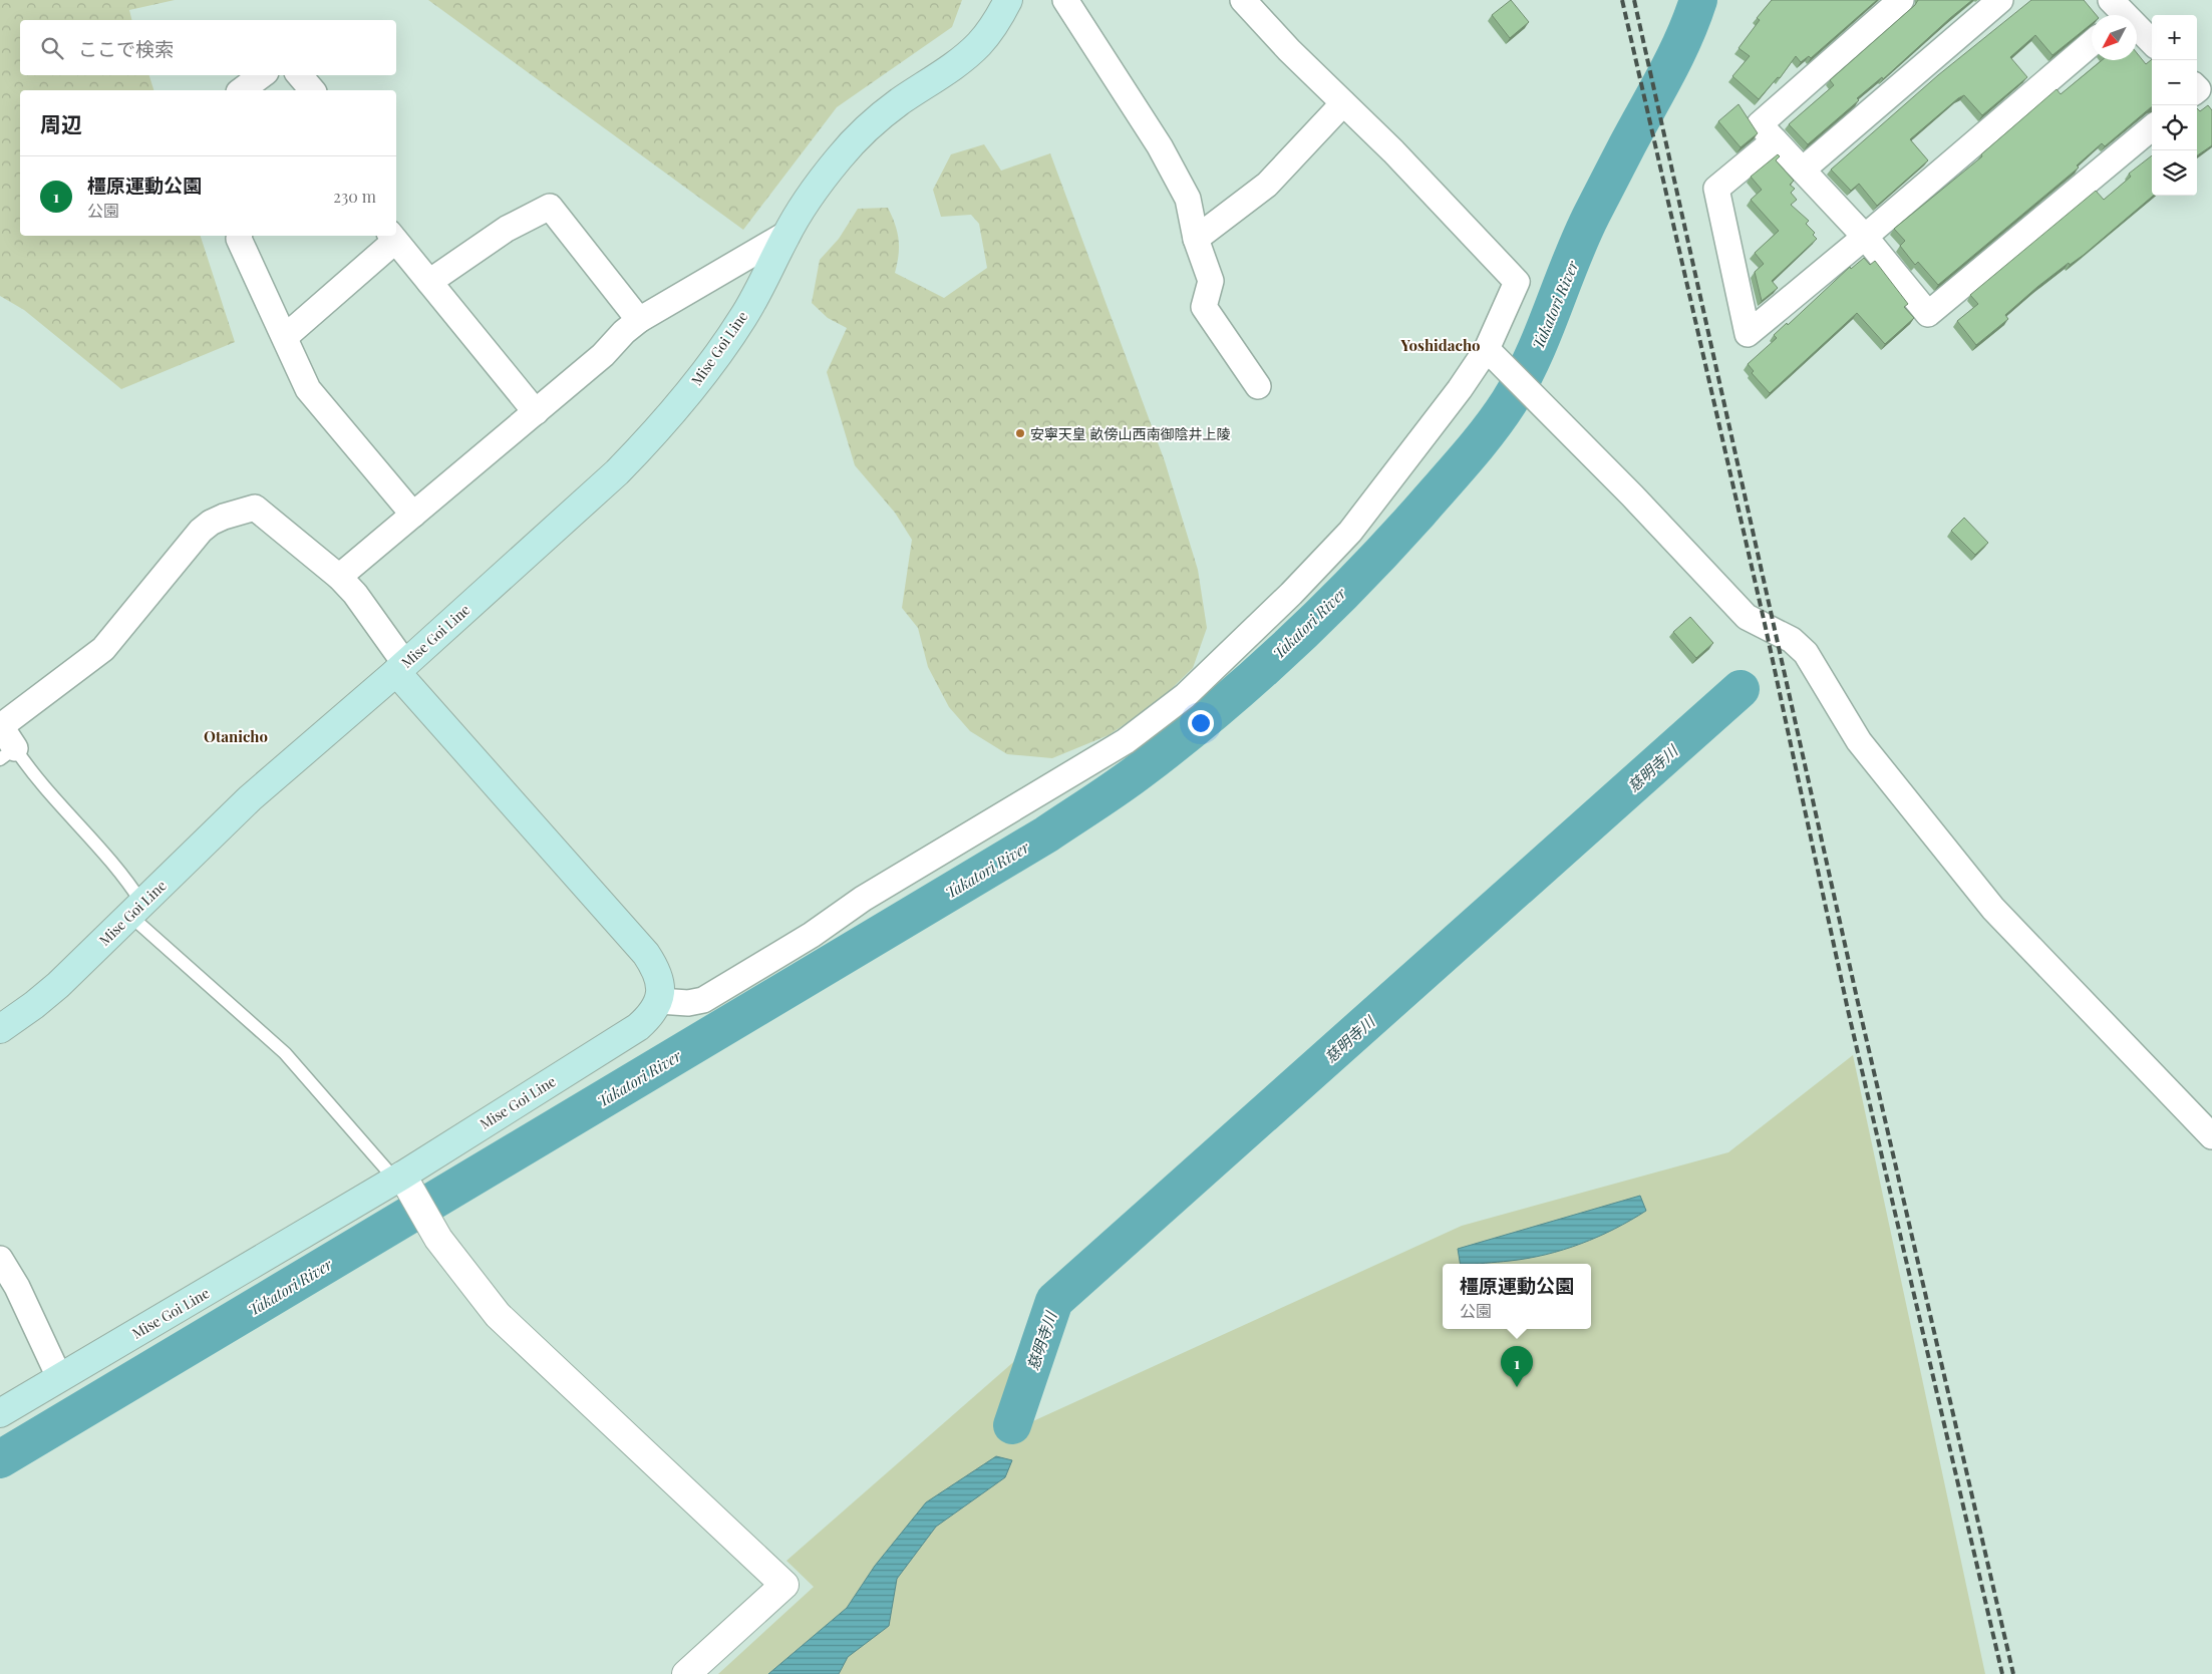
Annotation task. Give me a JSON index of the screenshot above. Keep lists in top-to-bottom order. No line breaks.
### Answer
{"streets":{"main road":["Mise Goi Line"]},"districts":["Yoshidacho","Otanicho"],"water":["Takatori River","慈明寺川"],"places":["安寧天皇 畝傍山西南御陰井上陵"],"north":"bottom left","page":{"map_buttons":["+","−"],"search":"ここで検索","heading":"周辺","list":[{"mark":"1","name":"橿原運動公園","note":"公園","value":"230 m"}],"popup":["橿原運動公園","公園"],"pins":"1"}}
